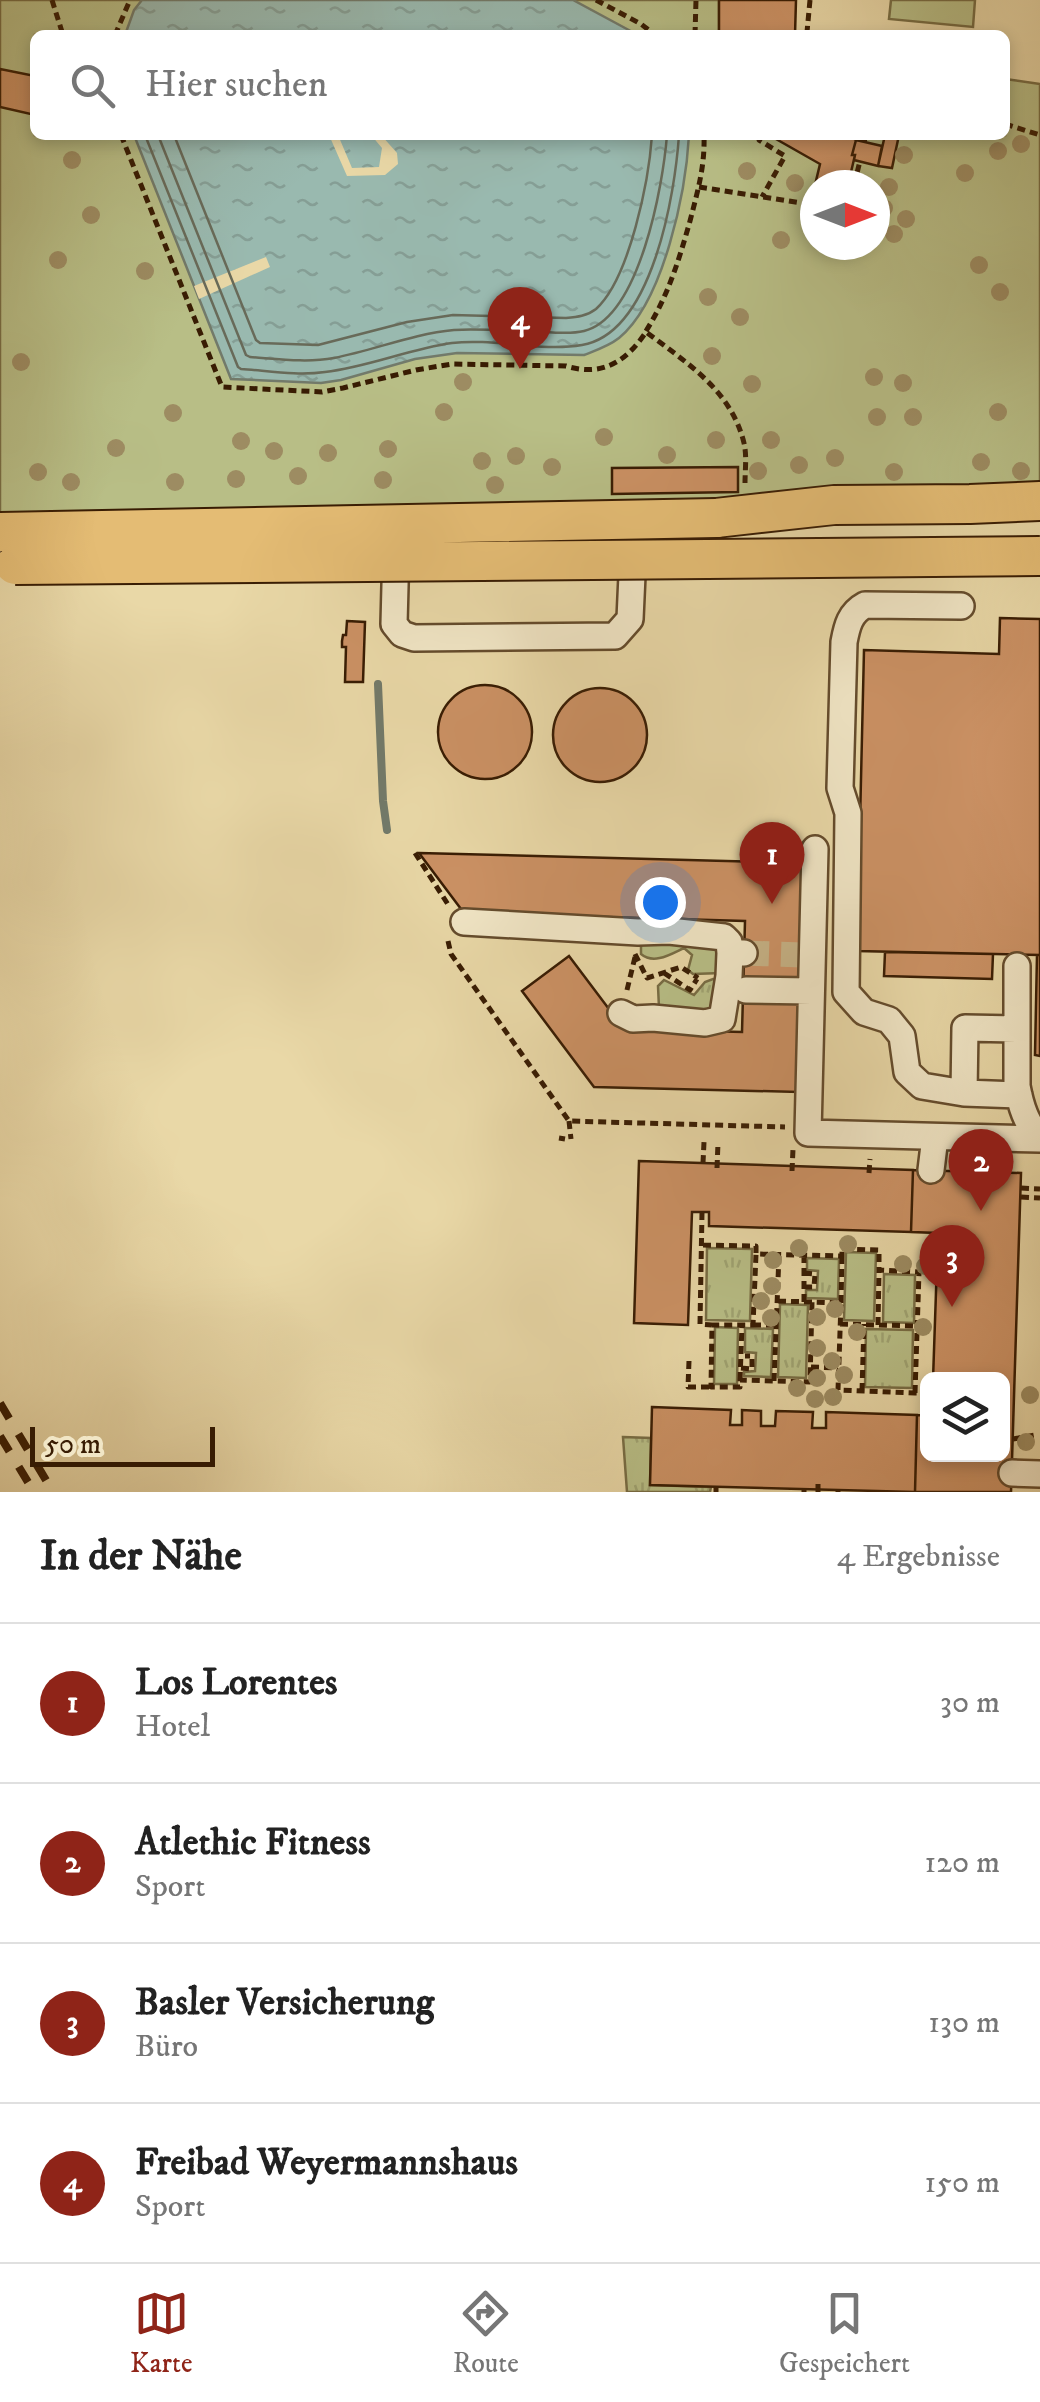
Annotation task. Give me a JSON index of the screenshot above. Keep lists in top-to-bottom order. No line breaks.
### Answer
{"scale_bar":"50 m","north":"right","page":{"search":"Hier suchen","pins":["4","1","2","3"],"scale":"50 m","heading":["In der Nähe","4 Ergebnisse"],"list":[{"mark":"1","name":"Los Lorentes","note":"Hotel","value":"30 m"},{"mark":"2","name":"Atlethic Fitness","note":"Sport","value":"120 m"},{"mark":"3","name":"Basler Versicherung","note":"Büro","value":"130 m"},{"mark":"4","name":"Freibad Weyermannshaus","note":"Sport","value":"150 m"}],"nav":["Karte","Route","Gespeichert"]}}
